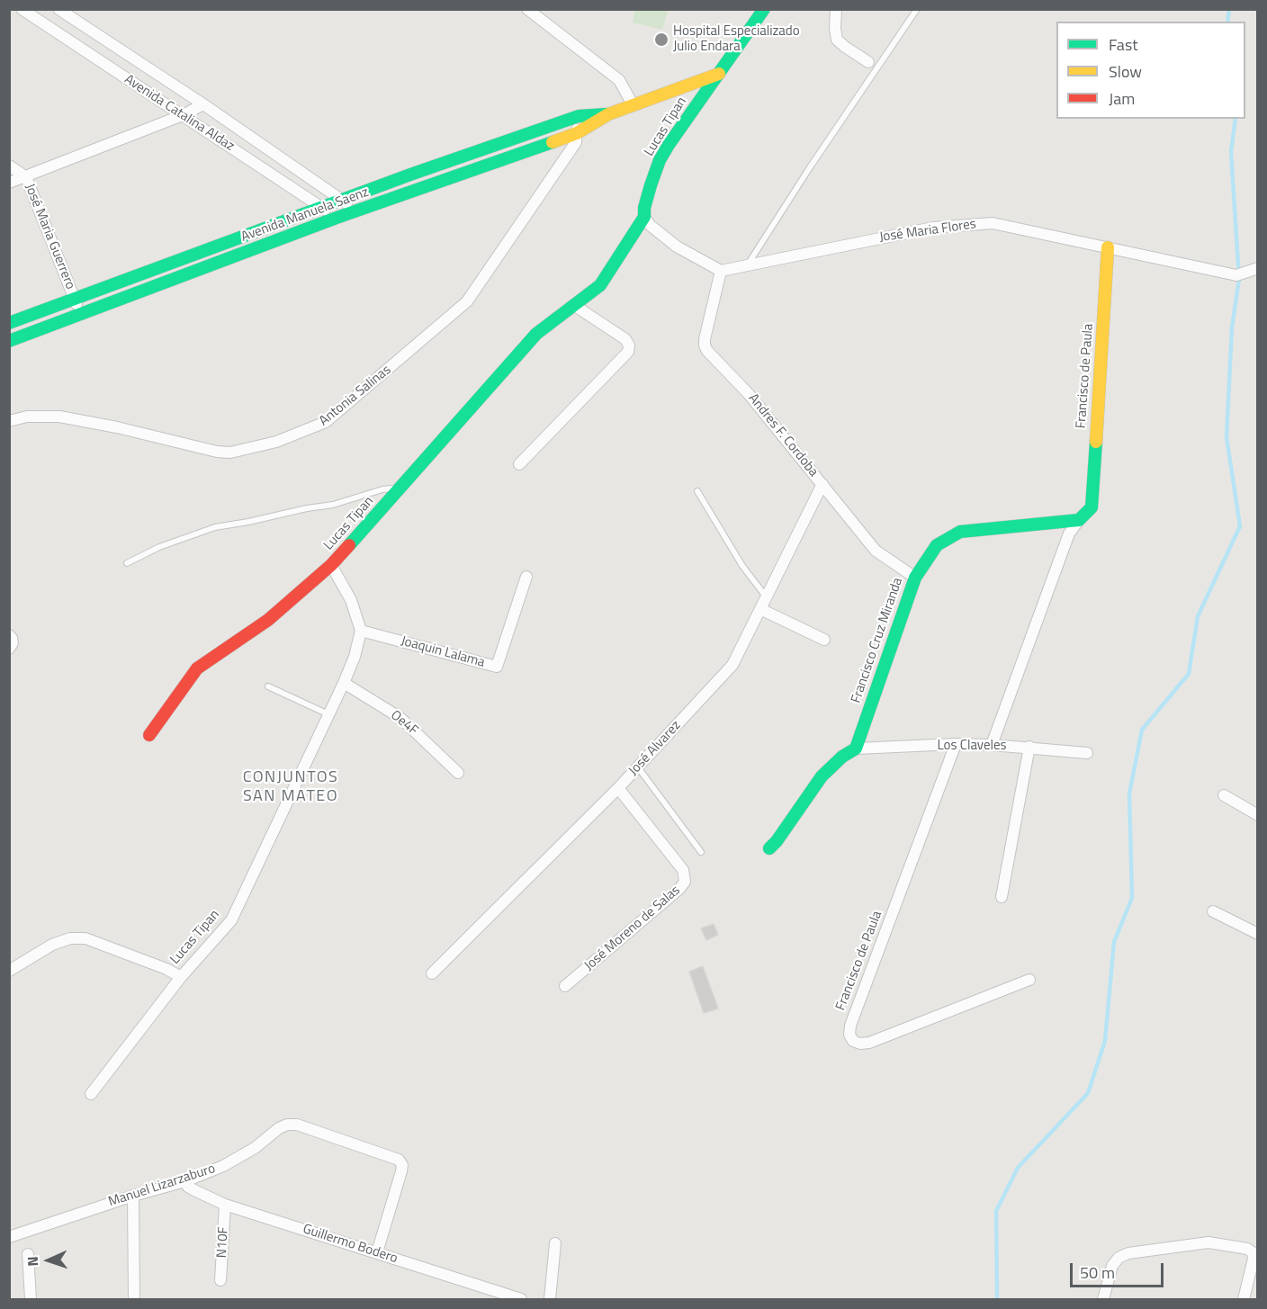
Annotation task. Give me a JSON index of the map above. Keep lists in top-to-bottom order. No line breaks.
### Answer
{"streets":{"street":["Avenida Catalina Aldaz","Lucas Tipan","Avenida Manuela Saenz","José Maria Flores","José Maria Guerrero","Francisco de Paula","Antonia Salinas","Andres F. Cordoba","Francisco Cruz Miranda","Joaquin Lalama","Oe4F","Los Claveles","José Alvarez","José Moreno de Salas","Manuel Lizarzaburo","N10F","Guillermo Bodero"]},"crossings":[["Avenida Catalina Aldaz","Avenida Manuela Saenz"],["Lucas Tipan","Avenida Manuela Saenz"],["Lucas Tipan","Joaquin Lalama"],["Lucas Tipan","Oe4F"],["Avenida Manuela Saenz","José Maria Guerrero"],["Avenida Manuela Saenz","Antonia Salinas"],["José Maria Flores","Francisco de Paula"],["José Maria Flores","Andres F. Cordoba"],["Francisco de Paula","Francisco Cruz Miranda"],["Francisco de Paula","Los Claveles"],["Andres F. Cordoba","Francisco Cruz Miranda"],["Andres F. Cordoba","José Alvarez"],["Francisco Cruz Miranda","Los Claveles"],["José Alvarez","José Moreno de Salas"],["Manuel Lizarzaburo","Guillermo Bodero"],["N10F","Guillermo Bodero"]],"districts":["CONJUNTOS SAN MATEO"],"places":["Hospital Especializado Julio Endara"],"legend":["Fast","Slow","Jam"],"scale_bar":"50 m","north":"left"}
